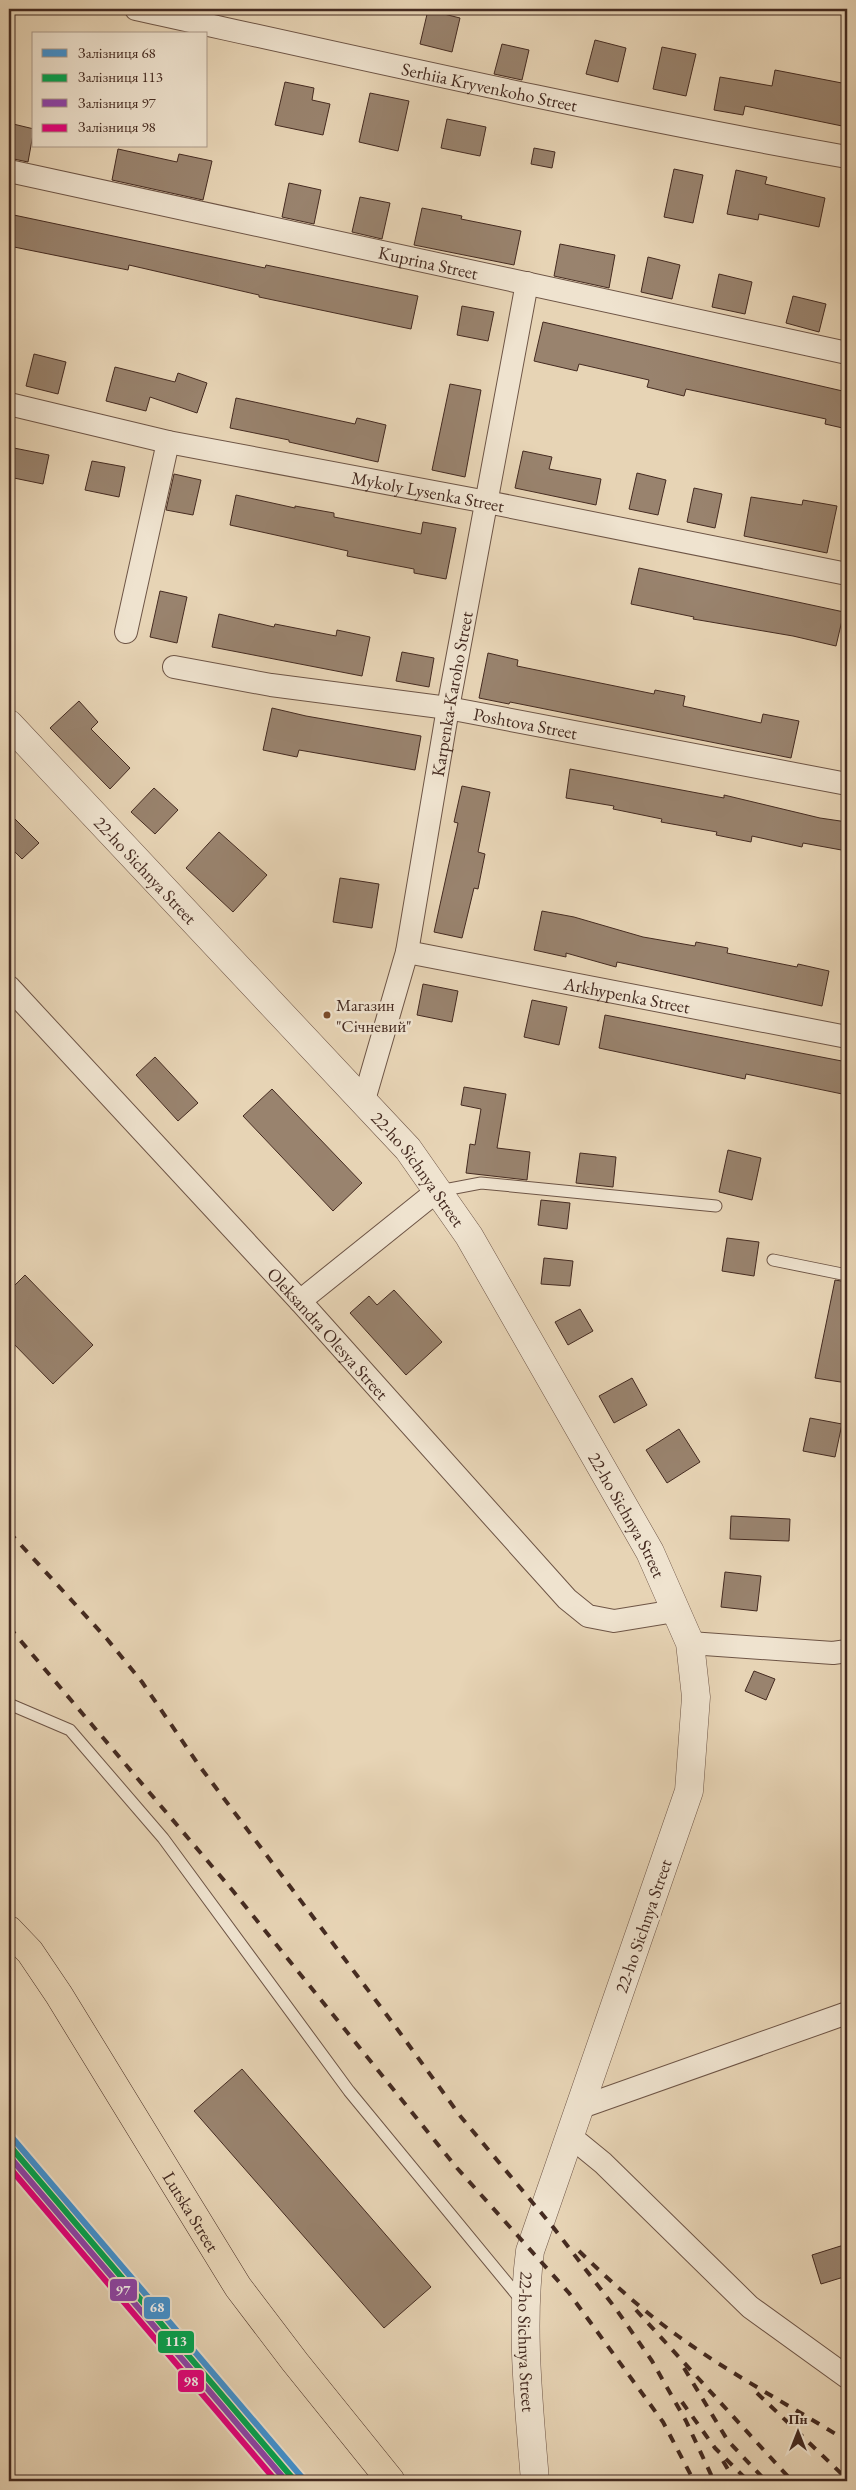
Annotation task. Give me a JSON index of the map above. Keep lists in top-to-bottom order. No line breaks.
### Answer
{"streets":{"highway":["Lutska Street"],"street":["Serhiia Kryvenkoho Street","Kuprina Street","Mykoly Lysenka Street","Karpenka-Karoho Street","Poshtova Street","22-ho Sichnya Street","Arkhypenka Street","Oleksandra Olesya Street"]},"crossings":[["Kuprina Street","Karpenka-Karoho Street"],["Mykoly Lysenka Street","Karpenka-Karoho Street"],["Karpenka-Karoho Street","Poshtova Street"],["Karpenka-Karoho Street","22-ho Sichnya Street"],["Karpenka-Karoho Street","Arkhypenka Street"],["22-ho Sichnya Street","Oleksandra Olesya Street"]],"places":["Магазин \"Січневий\""],"lines":["rail line 68","rail line 113","rail line 97","rail line 98"],"legend":["Залізниця 68","Залізниця 113","Залізниця 97","Залізниця 98"],"north":"top"}
